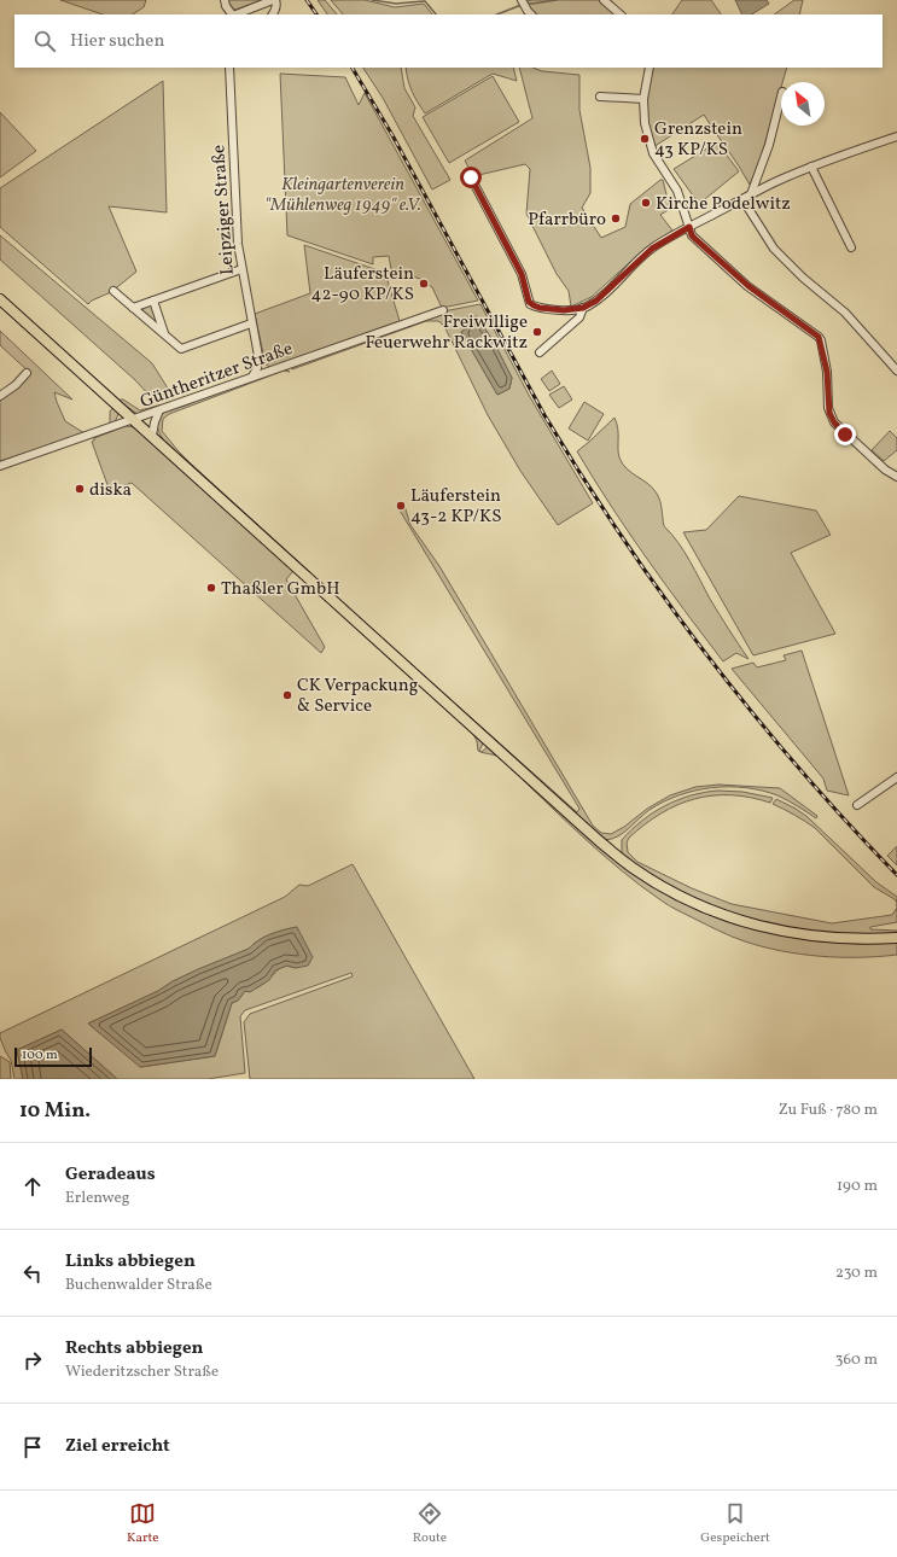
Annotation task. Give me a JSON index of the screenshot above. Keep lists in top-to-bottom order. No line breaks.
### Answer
{"streets":{"street":["Leipziger Straße","Güntheritzer Straße"]},"crossings":[["Leipziger Straße","Güntheritzer Straße"]],"parks":["Kleingartenverein \"Mühlenweg 1949\" e.V."],"places":["Grenzstein 43 KP/KS","Kirche Podelwitz","Pfarrbüro","Läuferstein 42-90 KP/KS","Freiwillige Feuerwehr Rackwitz","diska","Läuferstein 43-2 KP/KS","Thaßler GmbH","CK Verpackung & Service"],"scale_bar":"100 m","north":"top left","page":{"search":"Hier suchen","scale":"100 m","heading":["10 Min.","Zu Fuß · 780 m"],"list":[["Geradeaus","Erlenweg","190 m"],["Links abbiegen","Buchenwalder Straße","230 m"],["Rechts abbiegen","Wiederitzscher Straße","360 m"],"Ziel erreicht"],"nav":["Karte","Route","Gespeichert"]}}
